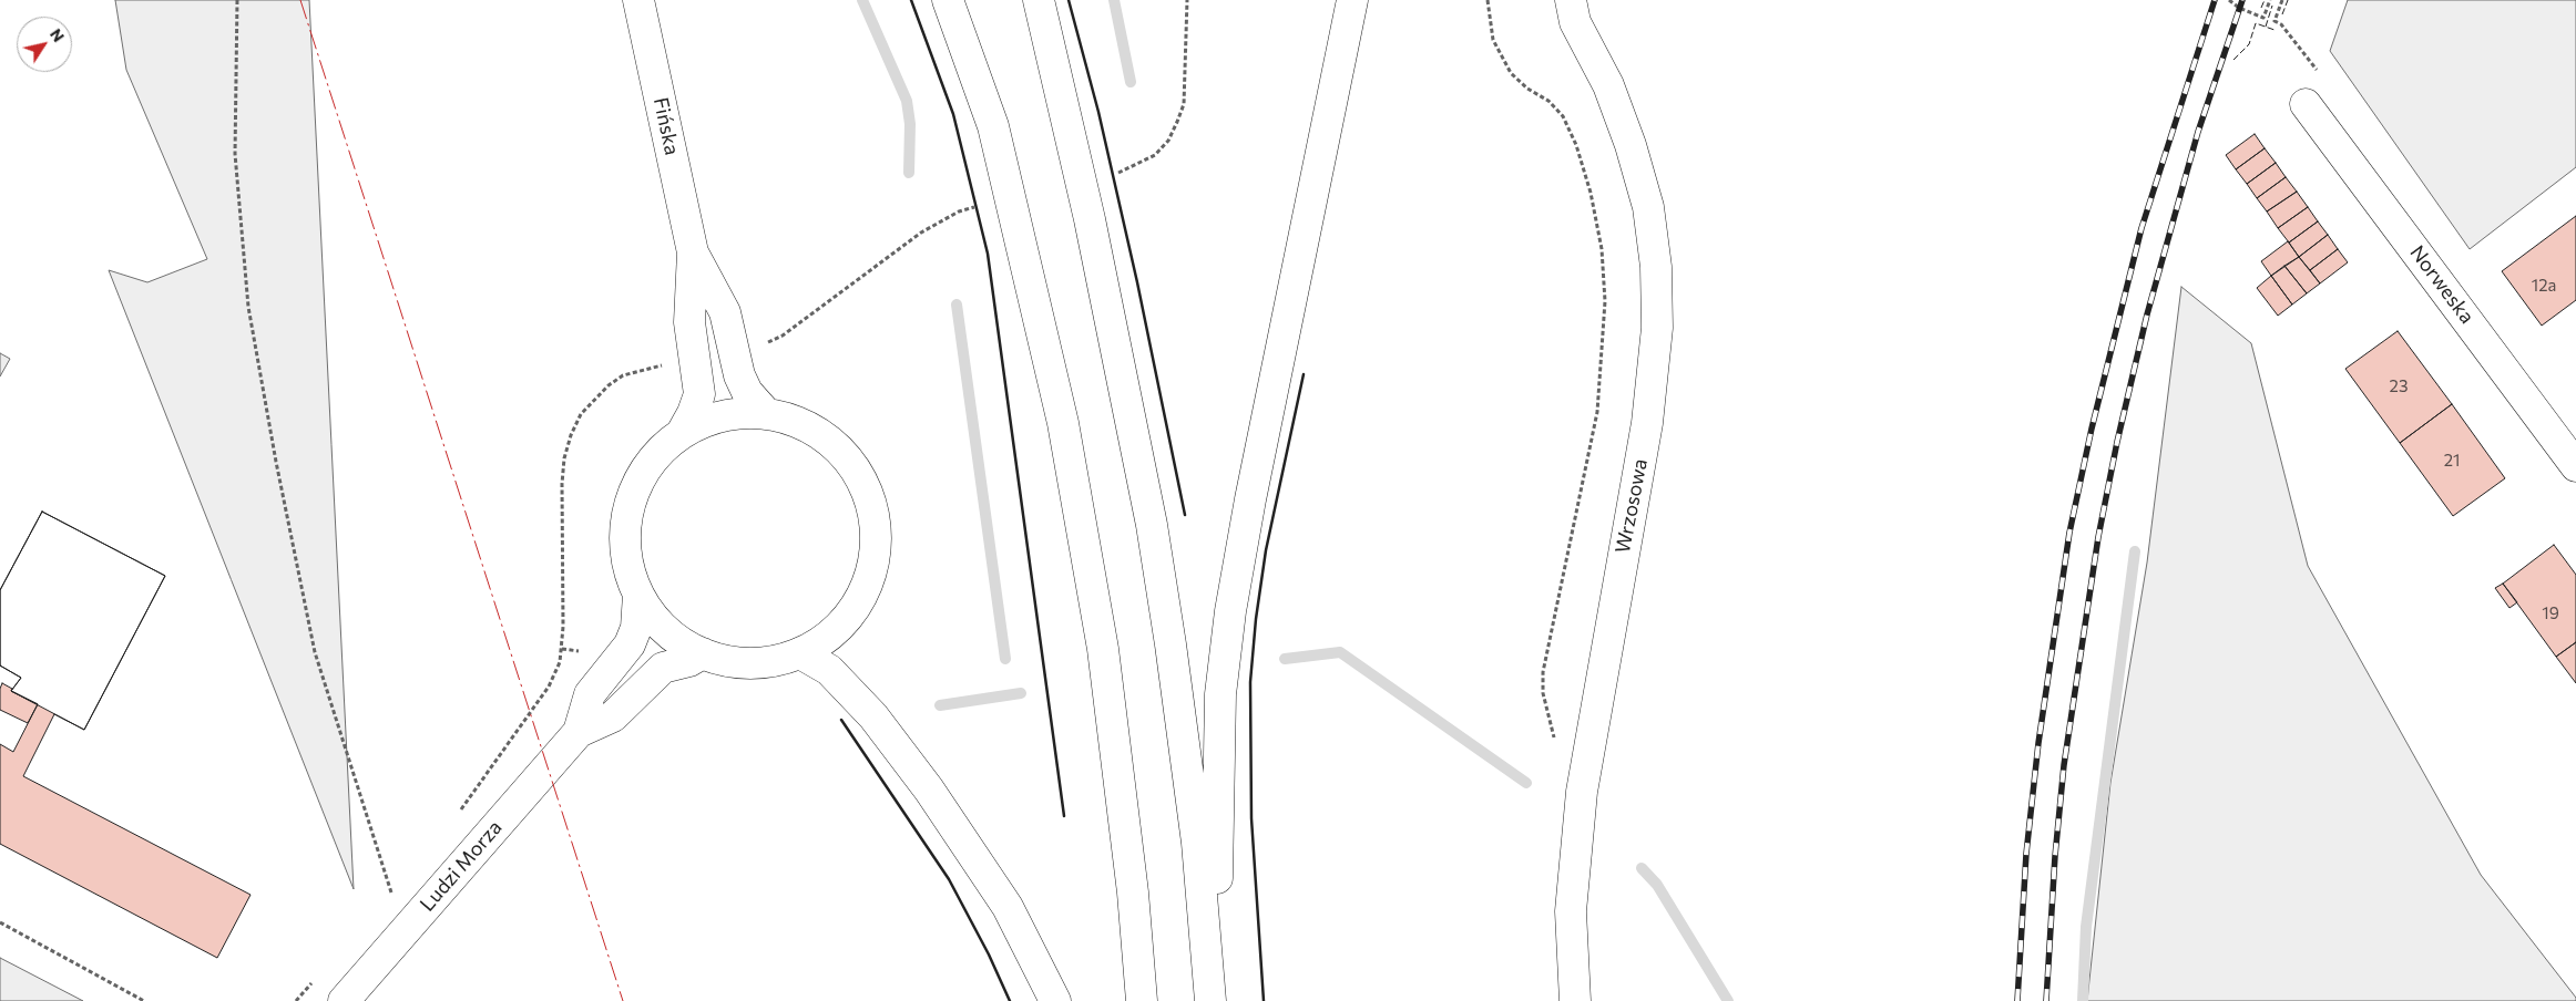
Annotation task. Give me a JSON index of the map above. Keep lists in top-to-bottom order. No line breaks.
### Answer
{"streets":{"main road":["Fińska","Norweska","Wrzosowa","Ludzi Morza"]},"house_numbers":["12a","23","21","19"],"north":"top right"}
